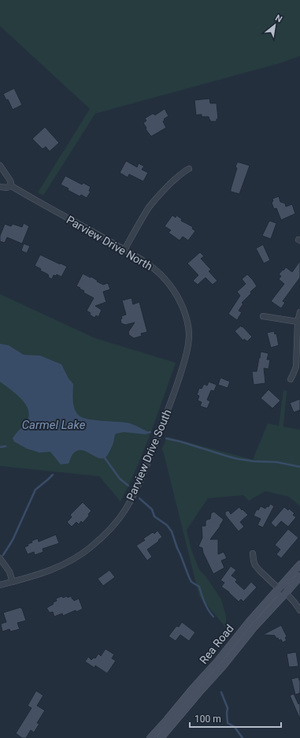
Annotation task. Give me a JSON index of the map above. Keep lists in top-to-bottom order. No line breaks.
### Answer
{"streets":{"main road":["Rea Road"],"street":["Parview Drive North","Parview Drive South"]},"crossings":[["Parview Drive North","Parview Drive South"]],"water":["Carmel Lake"],"scale_bar":"100 m","north":"top right"}
